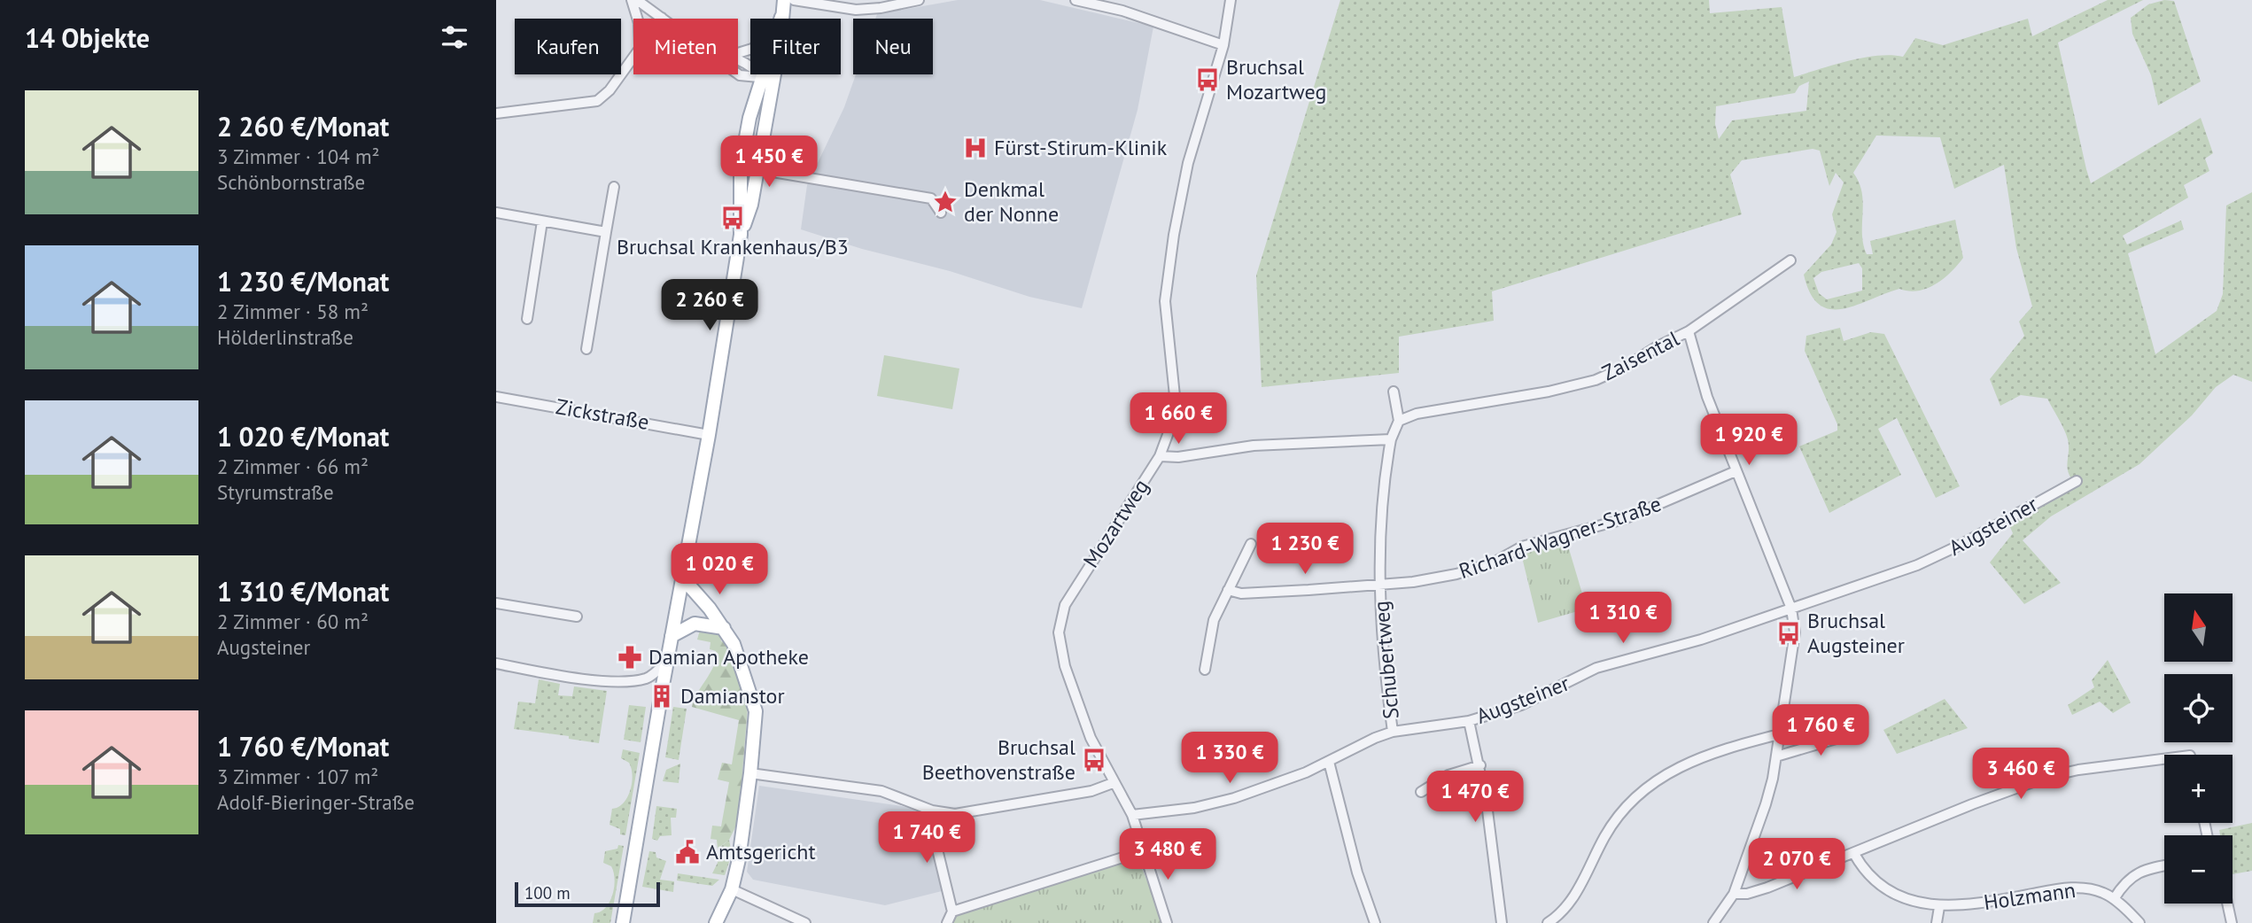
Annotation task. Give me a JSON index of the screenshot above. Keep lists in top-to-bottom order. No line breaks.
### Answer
{"streets":{"street":["Zaisental","Zickstraße","Mozartweg","Augsteiner","Richard-Wagner-Straße","Schubertweg","Holzmann"]},"crossings":[["Mozartweg","Augsteiner"],["Augsteiner","Schubertweg"],["Richard-Wagner-Straße","Schubertweg"]],"places":{"bus stop":["Bruchsal Mozartweg","Bruchsal Krankenhaus/B3","Bruchsal Augsteiner","Bruchsal Beethovenstraße"],"hospital":["Fürst-Stirum-Klinik"],"place":["Denkmal der Nonne"],"pharmacy":["Damian Apotheke"],"building":["Damianstor"],"public building":["Amtsgericht"]},"scale_bar":"100 m","north":"top","page":{"heading":"14 Objekte","chip":["Kaufen","Mieten","Filter","Neu"],"list":[{"name":"2 260 €/Monat","note":"3 Zimmer · 104 m² · Schönbornstraße"},{"name":"1 230 €/Monat","note":"2 Zimmer · 58 m² · Hölderlinstraße"},{"name":"1 020 €/Monat","note":"2 Zimmer · 66 m² · Styrumstraße"},{"name":"1 310 €/Monat","note":"2 Zimmer · 60 m² · Augsteiner"},{"name":"1 760 €/Monat","note":"3 Zimmer · 107 m² · Adolf-Bieringer-Straße"}],"price":["1 450 €","2 260 €","1 660 €","1 920 €","1 230 €","1 020 €","1 310 €","1 760 €","1 330 €","3 460 €","1 470 €","1 740 €","3 480 €","2 070 €"],"map_buttons":["+","−"],"scale":"100 m"}}
